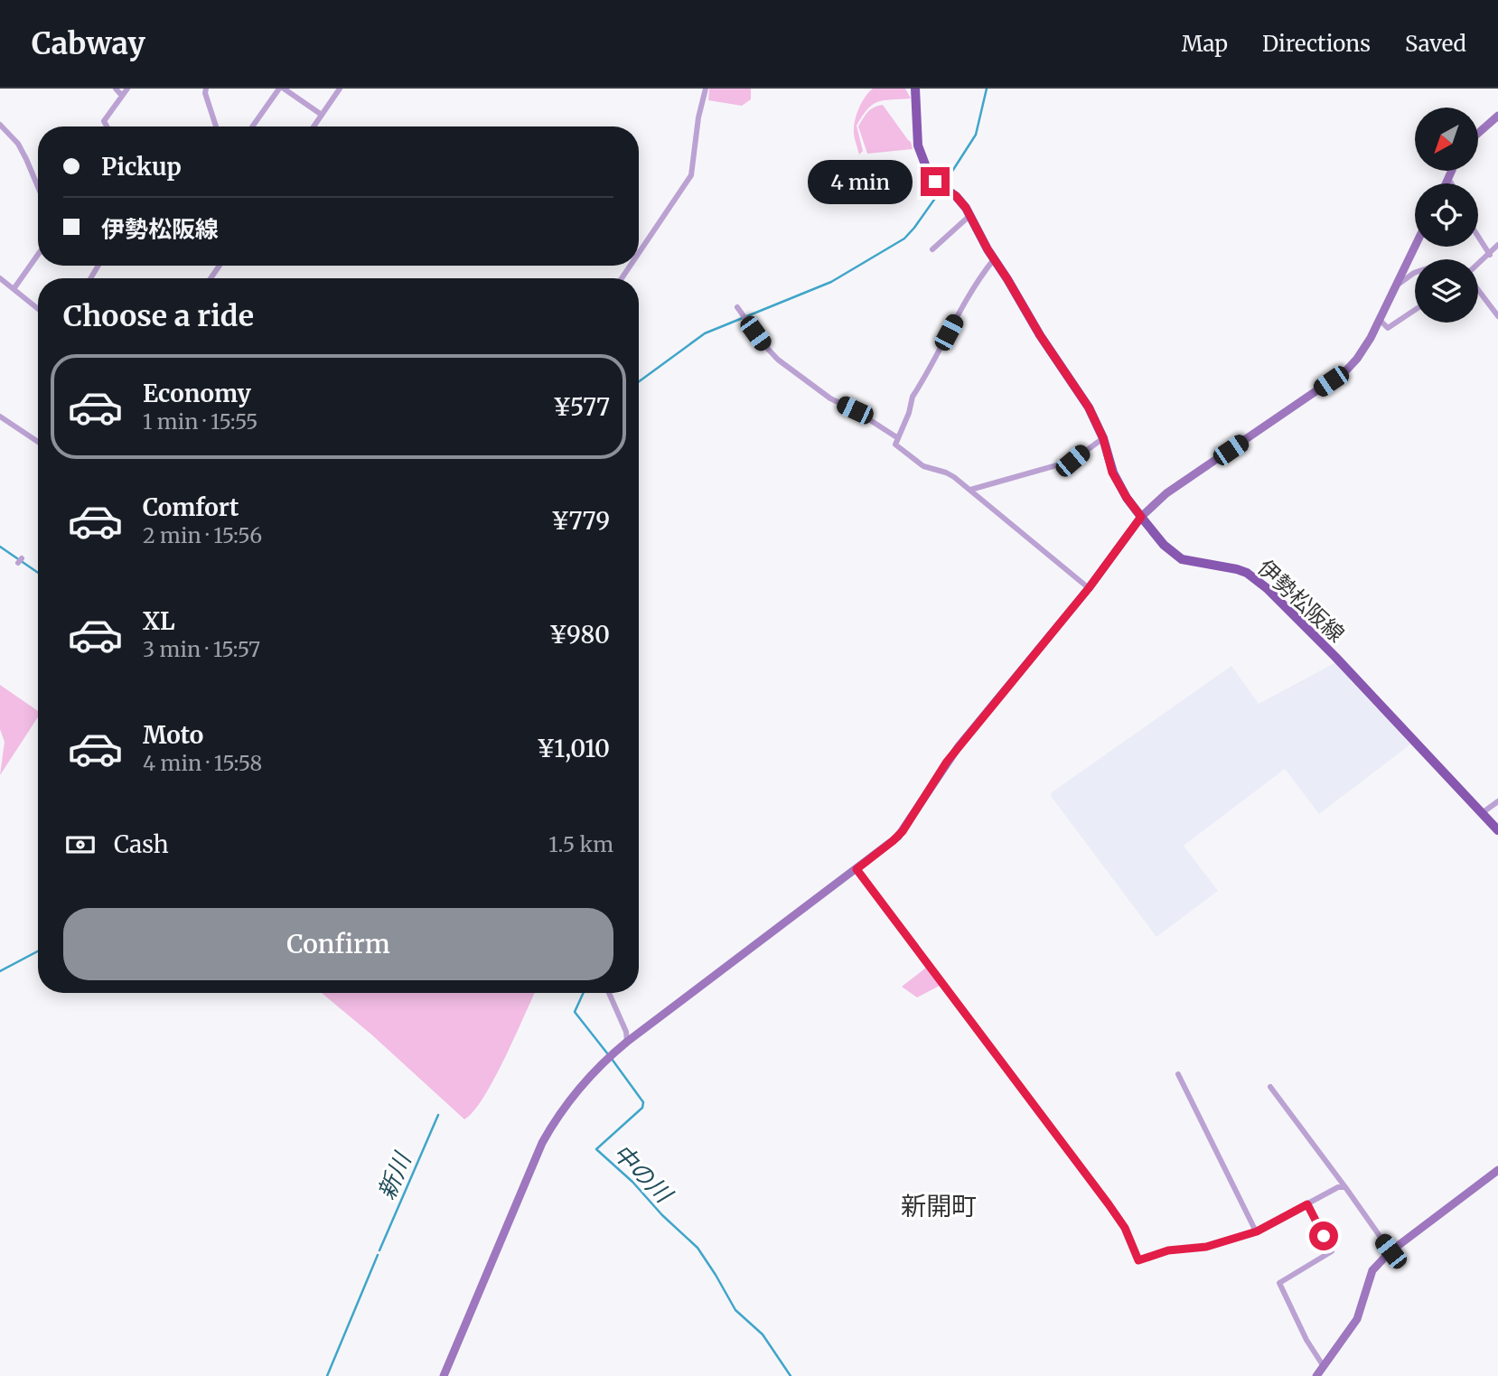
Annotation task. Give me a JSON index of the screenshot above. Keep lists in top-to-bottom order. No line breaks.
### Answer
{"streets":{"main road":["伊勢松阪線"]},"districts":["新開町"],"water":["中の川","新川"],"north":"bottom left","page":{"header":"Cabway","nav":["Map","Directions","Saved"],"banner":["Pickup","伊勢松阪線"],"bubble":"4 min","heading":"Choose a ride","list":[{"name":"Economy","note":"1 min · 15:55","value":"¥577"},{"name":"Comfort","note":"2 min · 15:56","value":"¥779"},{"name":"XL","note":"3 min · 15:57","value":"¥980"},{"name":"Moto","note":"4 min · 15:58","value":"¥1,010"}],"pay":["Cash","1.5 km"],"buttons":"Confirm"}}
